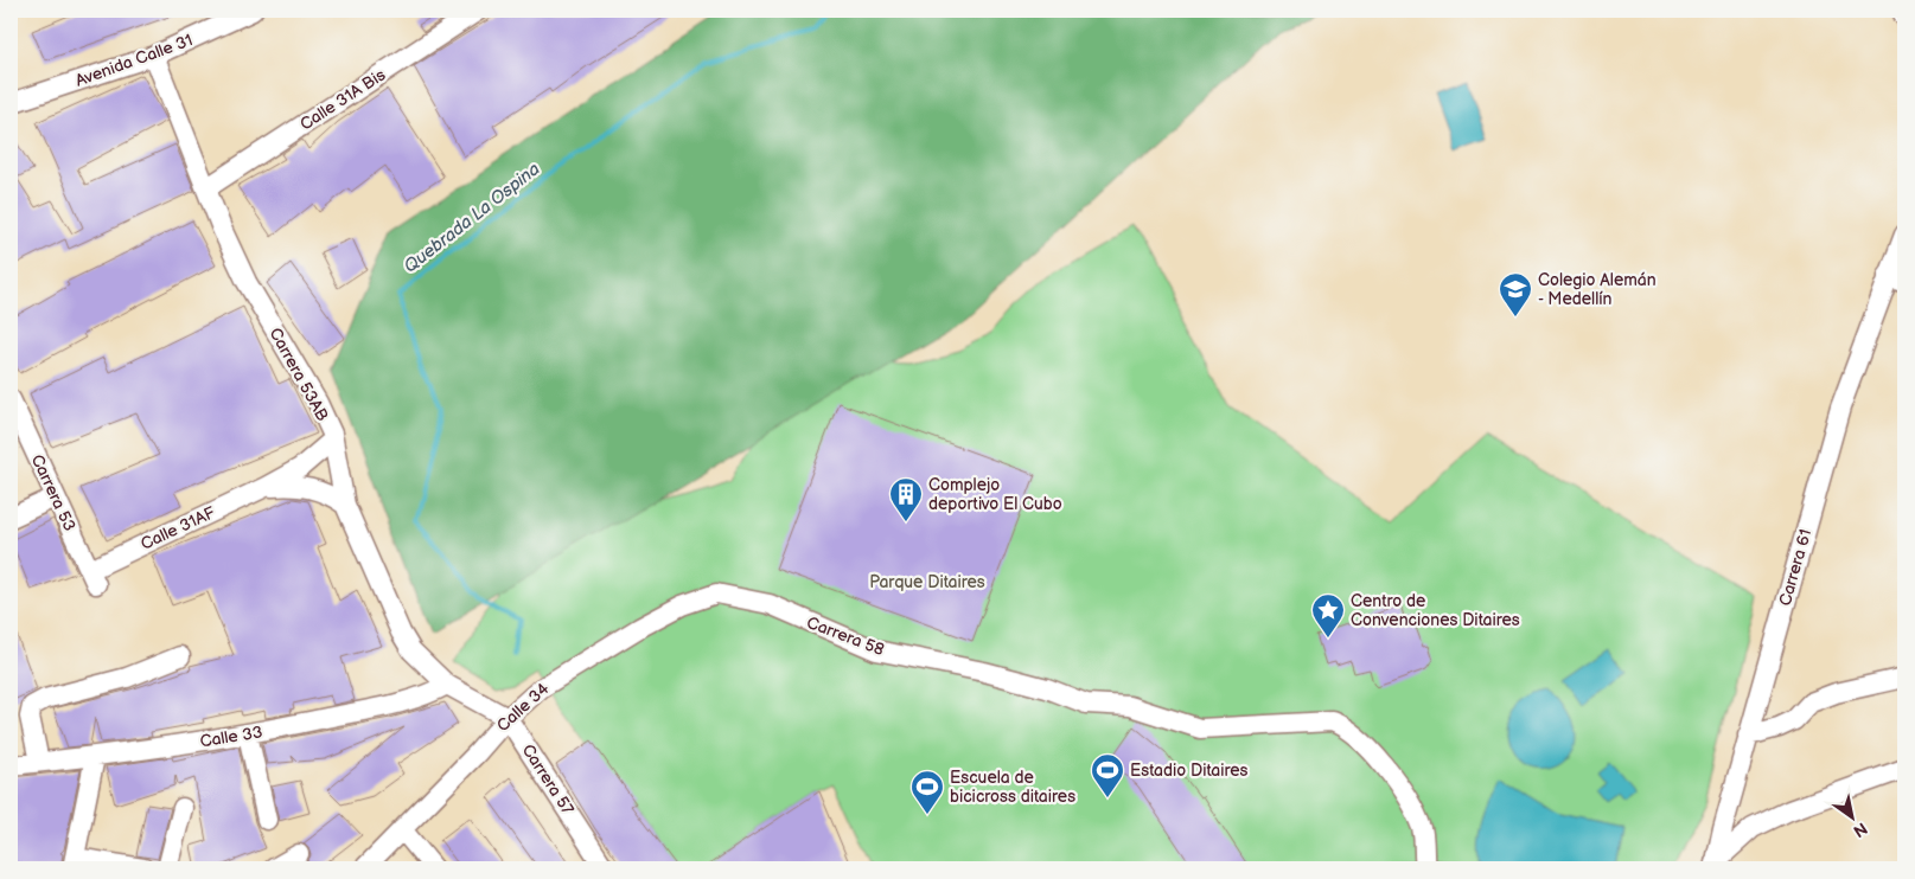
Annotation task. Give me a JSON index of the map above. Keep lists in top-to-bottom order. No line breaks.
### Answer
{"streets":{"street":["Avenida Calle 31","Calle 31A Bis","Carrera 53AB","Carrera 53","Calle 31AF","Carrera 61","Carrera 58","Calle 34","Calle 33","Carrera 57"]},"crossings":[["Avenida Calle 31","Carrera 53AB"],["Calle 31A Bis","Carrera 53AB"],["Carrera 53AB","Calle 31AF"],["Carrera 53AB","Calle 33"],["Carrera 53AB","Carrera 57"],["Carrera 53","Calle 31AF"],["Carrera 58","Calle 34"],["Calle 34","Carrera 57"],["Calle 33","Carrera 57"]],"water":["Quebrada La Ospina"],"parks":["Parque Ditaires"],"places":{"school or university":["Colegio Alemán - Medellín"],"building":["Complejo deportivo El Cubo"],"place":["Centro de Convenciones Ditaires"],"sports":["Estadio Ditaires","Escuela de bicicross ditaires"]},"north":"bottom right"}
